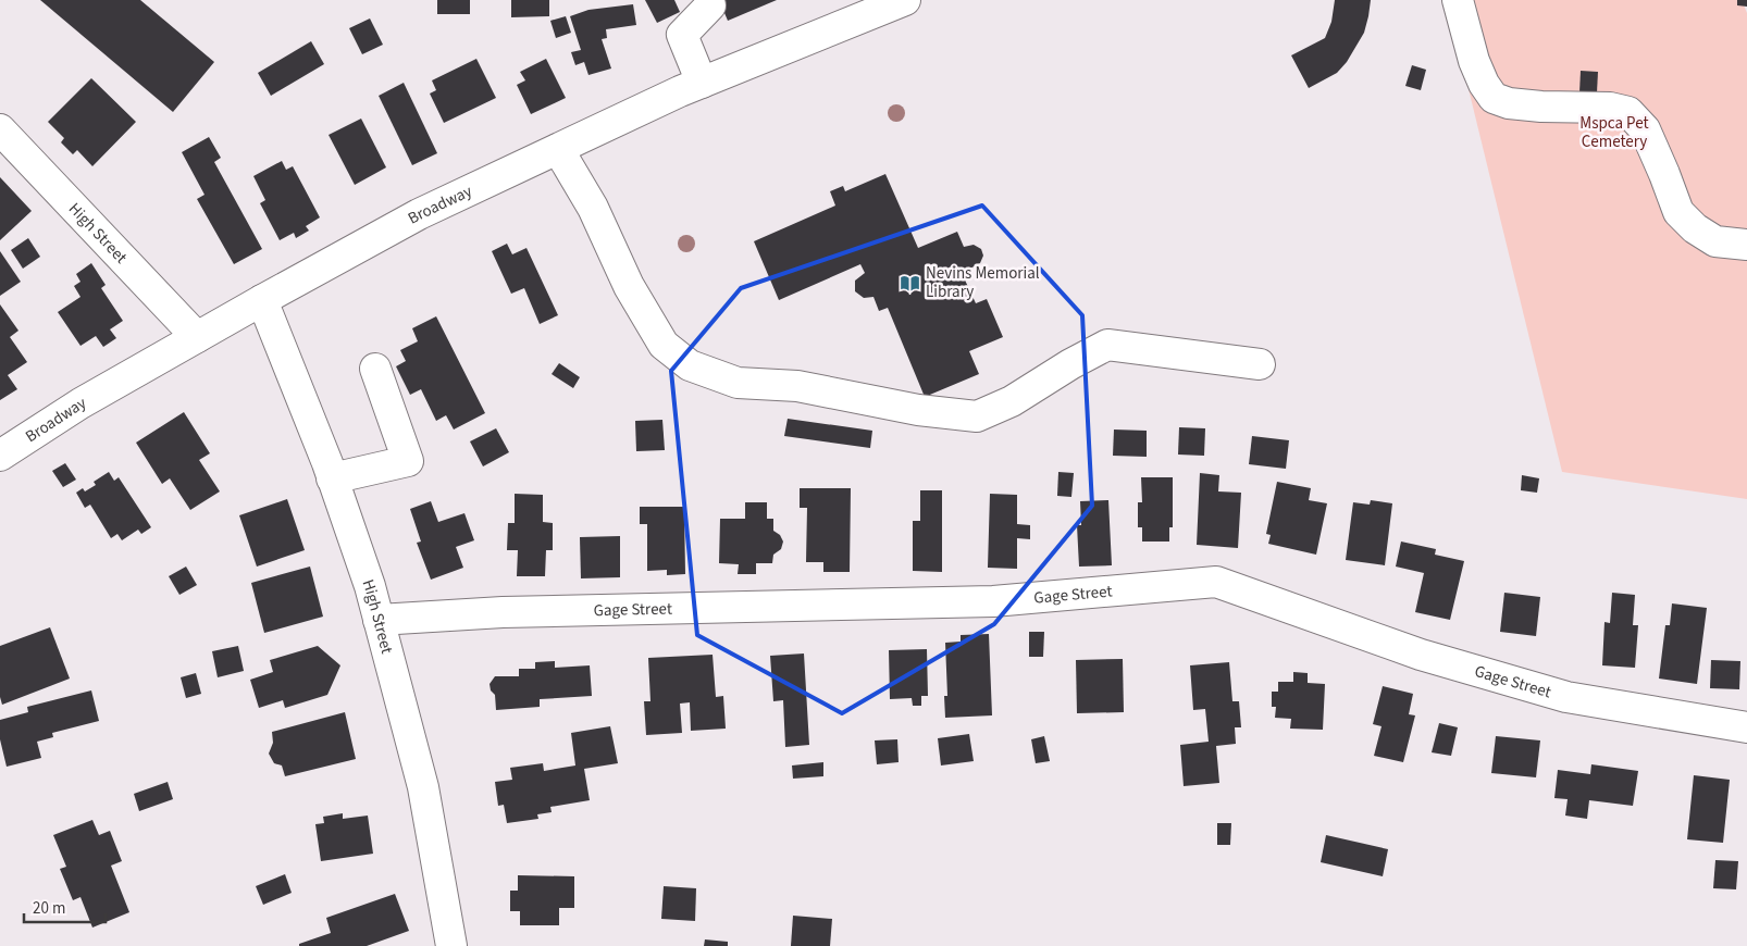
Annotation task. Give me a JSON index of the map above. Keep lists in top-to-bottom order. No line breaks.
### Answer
{"streets":{"street":["Broadway","High Street","Gage Street"]},"crossings":[["Broadway","High Street"],["High Street","Gage Street"]],"parks":["Mspca Pet Cemetery"],"places":{"library":["Nevins Memorial Library"]},"scale_bar":"20 m"}
